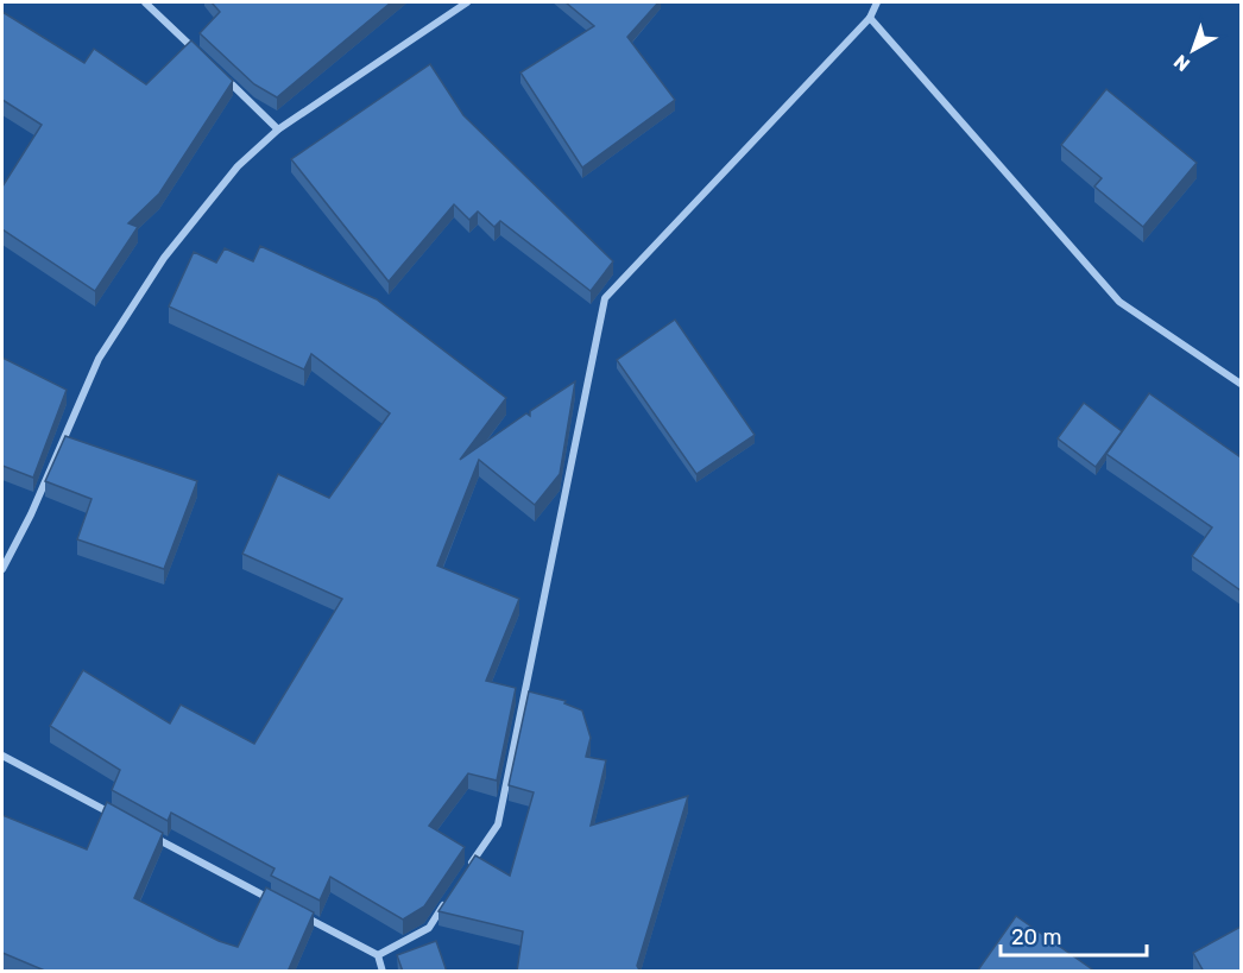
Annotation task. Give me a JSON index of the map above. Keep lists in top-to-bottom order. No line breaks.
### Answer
{"scale_bar":"20 m","north":"bottom left"}
